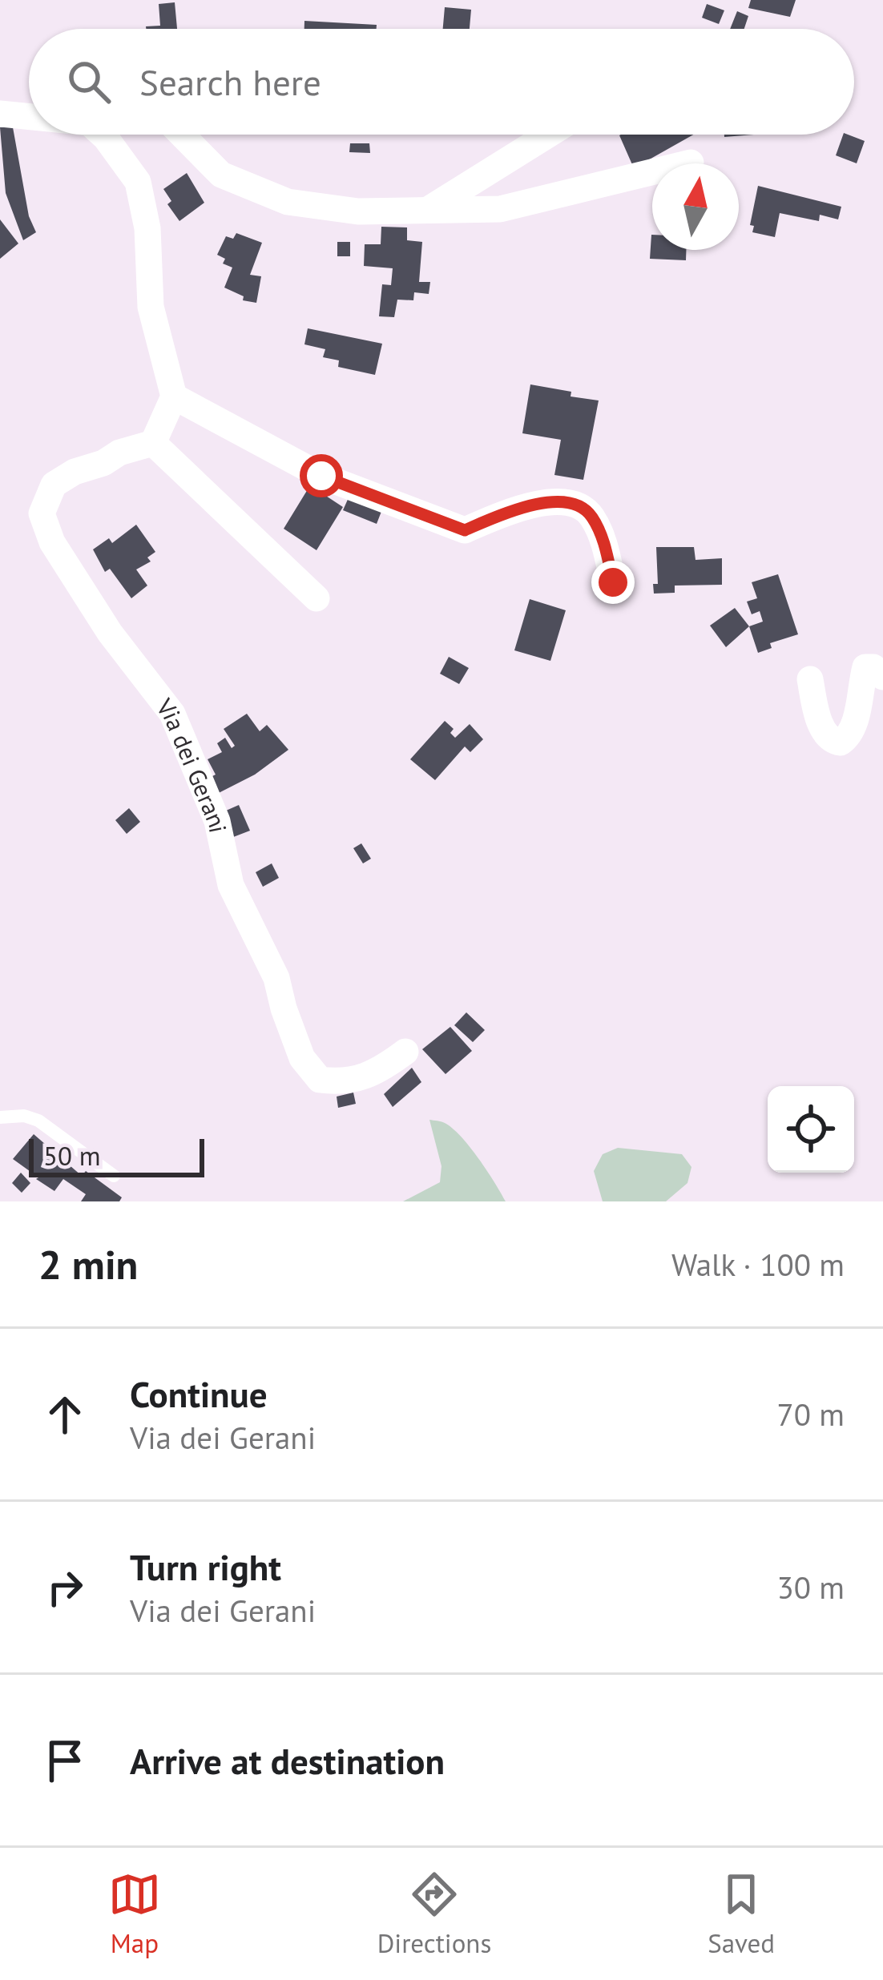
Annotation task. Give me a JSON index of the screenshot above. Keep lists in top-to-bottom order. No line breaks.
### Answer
{"streets":{"street":["Via dei Gerani"]},"scale_bar":"50 m","north":"top","page":{"search":"Search here","scale":"50 m","heading":["2 min","Walk · 100 m"],"list":[["Continue","Via dei Gerani","70 m"],["Turn right","Via dei Gerani","30 m"],"Arrive at destination"],"nav":["Map","Directions","Saved"]}}
